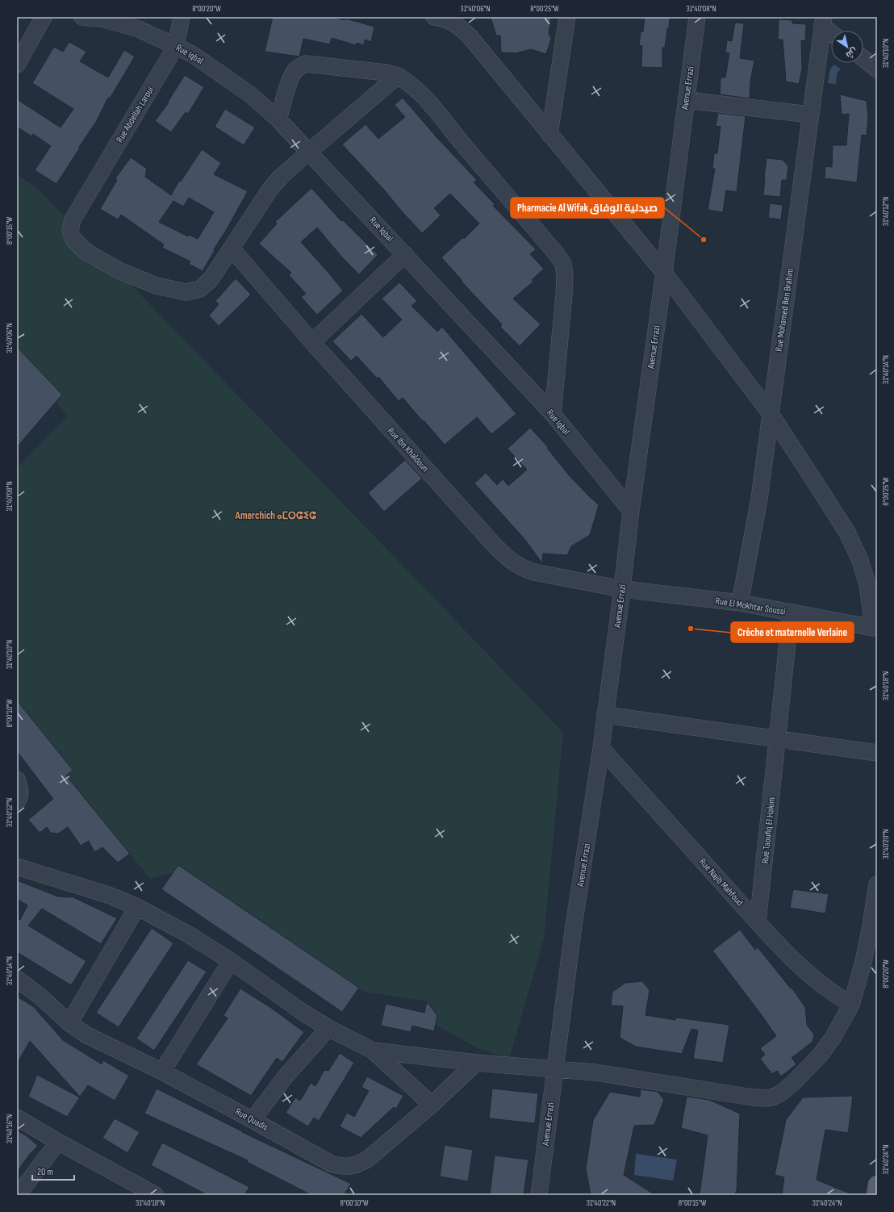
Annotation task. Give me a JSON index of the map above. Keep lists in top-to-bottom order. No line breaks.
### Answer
{"streets":{"street":["Rue Iqbal","Avenue Errazi","Rue Abdellah Laroui","Rue Mohamed Ben Brahim","Rue Ibn Khaldoun","Rue El Mokhtar Soussi","Rue Taoufiq El Hakim","Rue Najib Mahfoud","Rue Quadis"]},"crossings":[["Rue Iqbal","Avenue Errazi"],["Rue Iqbal","Rue Abdellah Laroui"],["Avenue Errazi","Rue Ibn Khaldoun"],["Avenue Errazi","Rue El Mokhtar Soussi"],["Avenue Errazi","Rue Najib Mahfoud"],["Rue Abdellah Laroui","Rue Ibn Khaldoun"],["Rue Mohamed Ben Brahim","Rue El Mokhtar Soussi"],["Rue Ibn Khaldoun","Rue El Mokhtar Soussi"],["Rue El Mokhtar Soussi","Rue Taoufiq El Hakim"],["Rue Taoufiq El Hakim","Rue Najib Mahfoud"]],"districts":["Amerchich ⴰⵎⵔⵛⵉⵛ"],"places":["Pharmacie Al Wifak صيدلية الوفاق","Crèche et maternelle Verlaine"],"scale_bar":"20 m","north":"bottom right","coordinates":["8°00'20\"W","31°40'06\"N","8°00'25\"W","31°40'08\"N","31°40'10\"N","31°40'12\"N","8°00'15\"W","31°40'14\"N","31°40'18\"N","8°00'10\"W","31°40'20\"N","31°40'16\"N","31°40'24\"N","31°40'22\"N"]}
